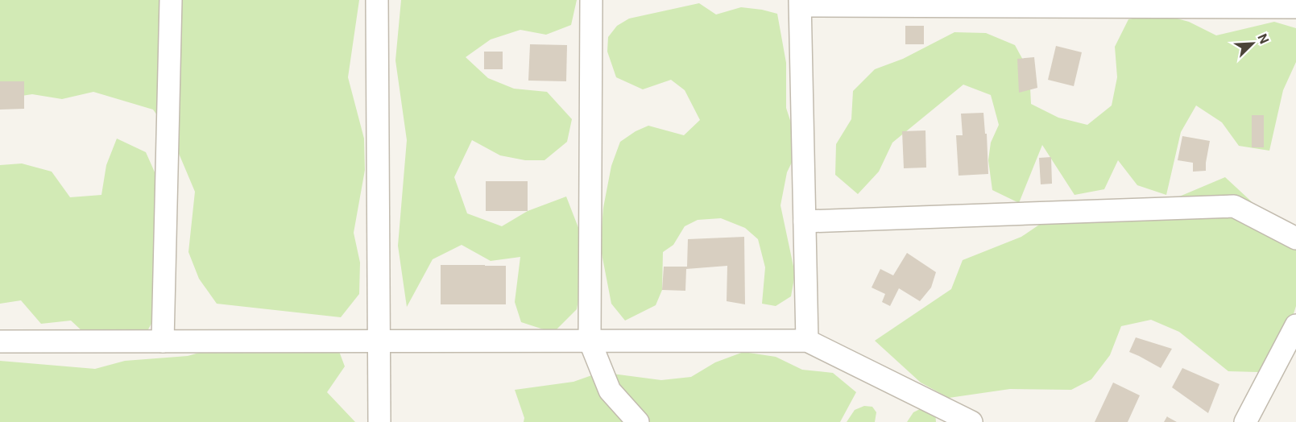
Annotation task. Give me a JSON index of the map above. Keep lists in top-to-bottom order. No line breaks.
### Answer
{"north":"top right"}
